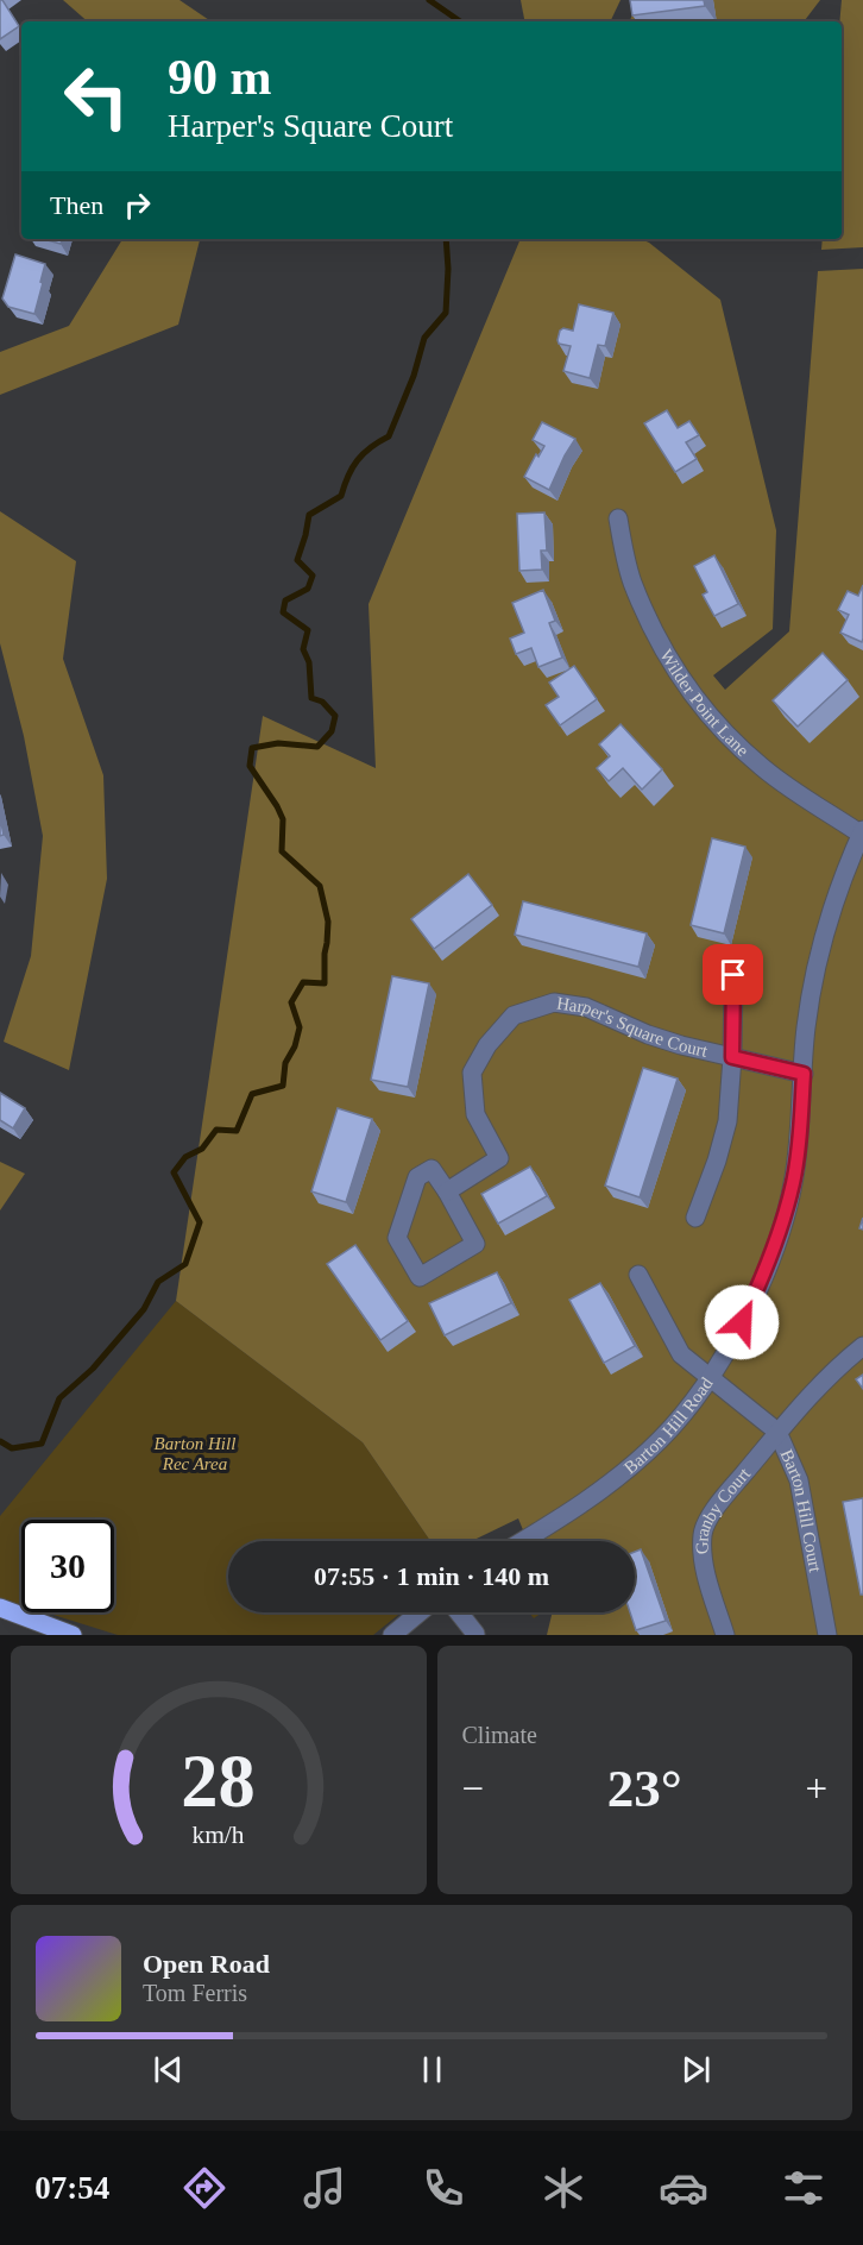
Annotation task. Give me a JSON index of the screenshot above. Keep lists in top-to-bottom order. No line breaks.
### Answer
{"streets":{"street":["Wilder Point Lane","Harper's Square Court","Barton Hill Road","Granby Court","Barton Hill Court"]},"crossings":[["Wilder Point Lane","Barton Hill Road"],["Harper's Square Court","Barton Hill Road"],["Barton Hill Road","Barton Hill Court"],["Granby Court","Barton Hill Court"]],"parks":["Barton Hill Rec Area"],"page":{"turn":["90 m","Harper's Square Court"],"then":"Then","limit":"30","trip":"07:55 · 1 min · 140 m","tile":"Climate","heat":["−","23°","+"],"song":["Open Road","Tom Ferris"],"tabs":"07:54","gauge":["28","km/h"]}}
